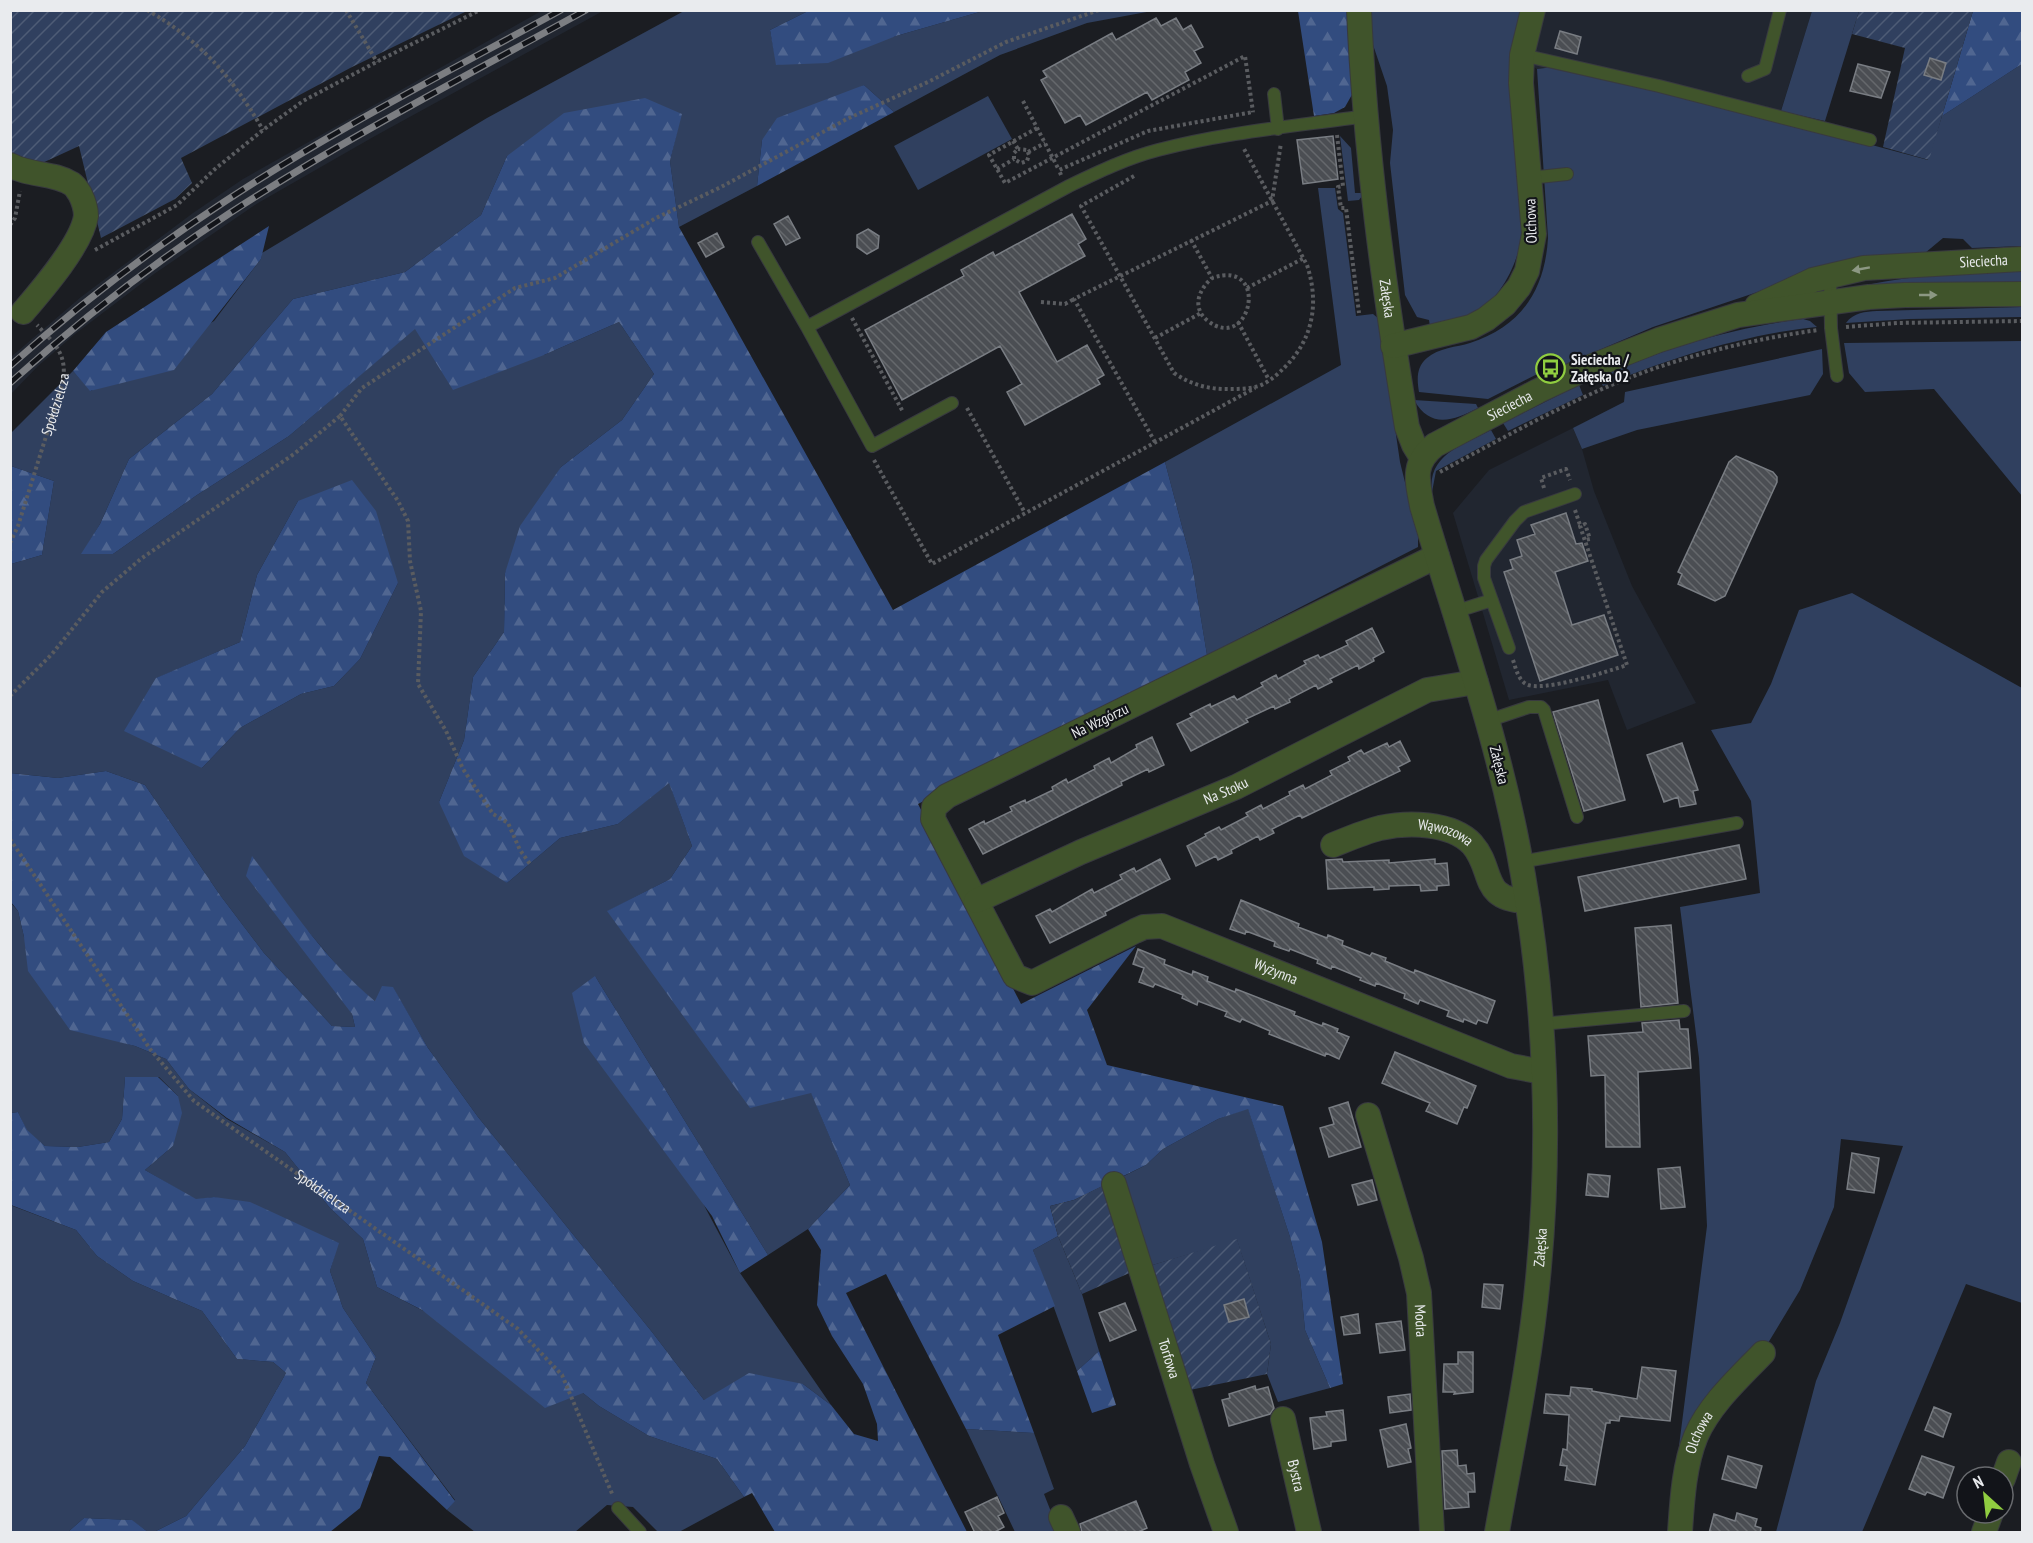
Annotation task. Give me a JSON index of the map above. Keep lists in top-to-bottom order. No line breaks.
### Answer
{"streets":{"street":["Olchowa","Sieciecha","Załęska","Na Wzgórzu","Na Stoku","Wąwozowa","Wyżynna","Modra","Torfowa","Bystra"],"path":["Spółdzielcza"]},"crossings":[["Olchowa","Załęska"],["Sieciecha","Załęska"],["Załęska","Na Wzgórzu"],["Załęska","Na Stoku"],["Załęska","Wąwozowa"],["Załęska","Wyżynna"],["Na Wzgórzu","Na Stoku"],["Na Wzgórzu","Wyżynna"]],"places":{"bus stop":["Sieciecha / Załęska 02"]},"north":"top left"}
